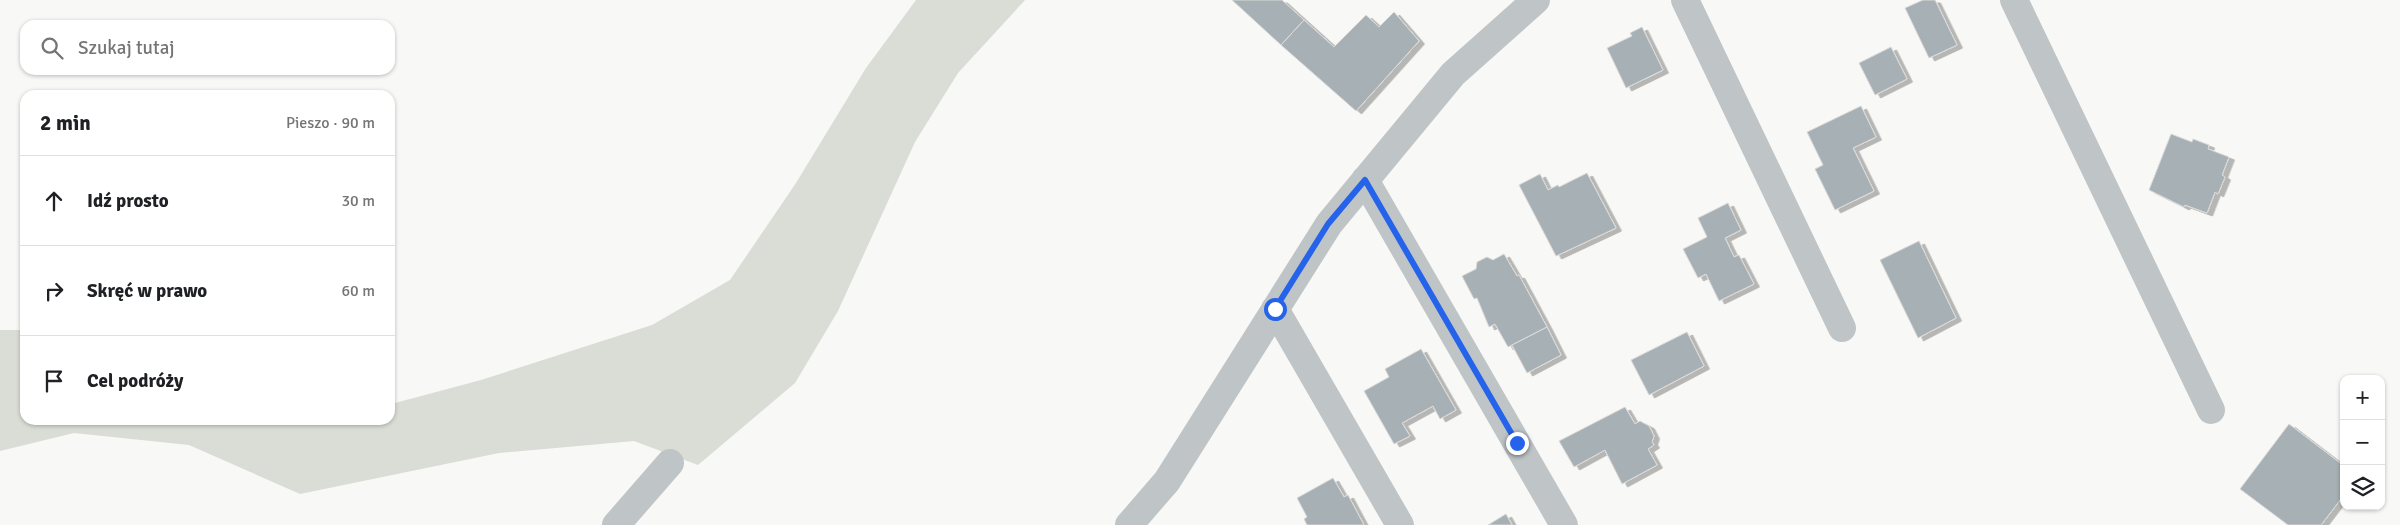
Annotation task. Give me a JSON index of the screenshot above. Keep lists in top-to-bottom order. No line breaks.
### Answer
{"page":{"search":"Szukaj tutaj","heading":["2 min","Pieszo · 90 m"],"list":[["Idź prosto","30 m"],["Skręć w prawo","60 m"],"Cel podróży"],"map_buttons":["+","−"]}}
